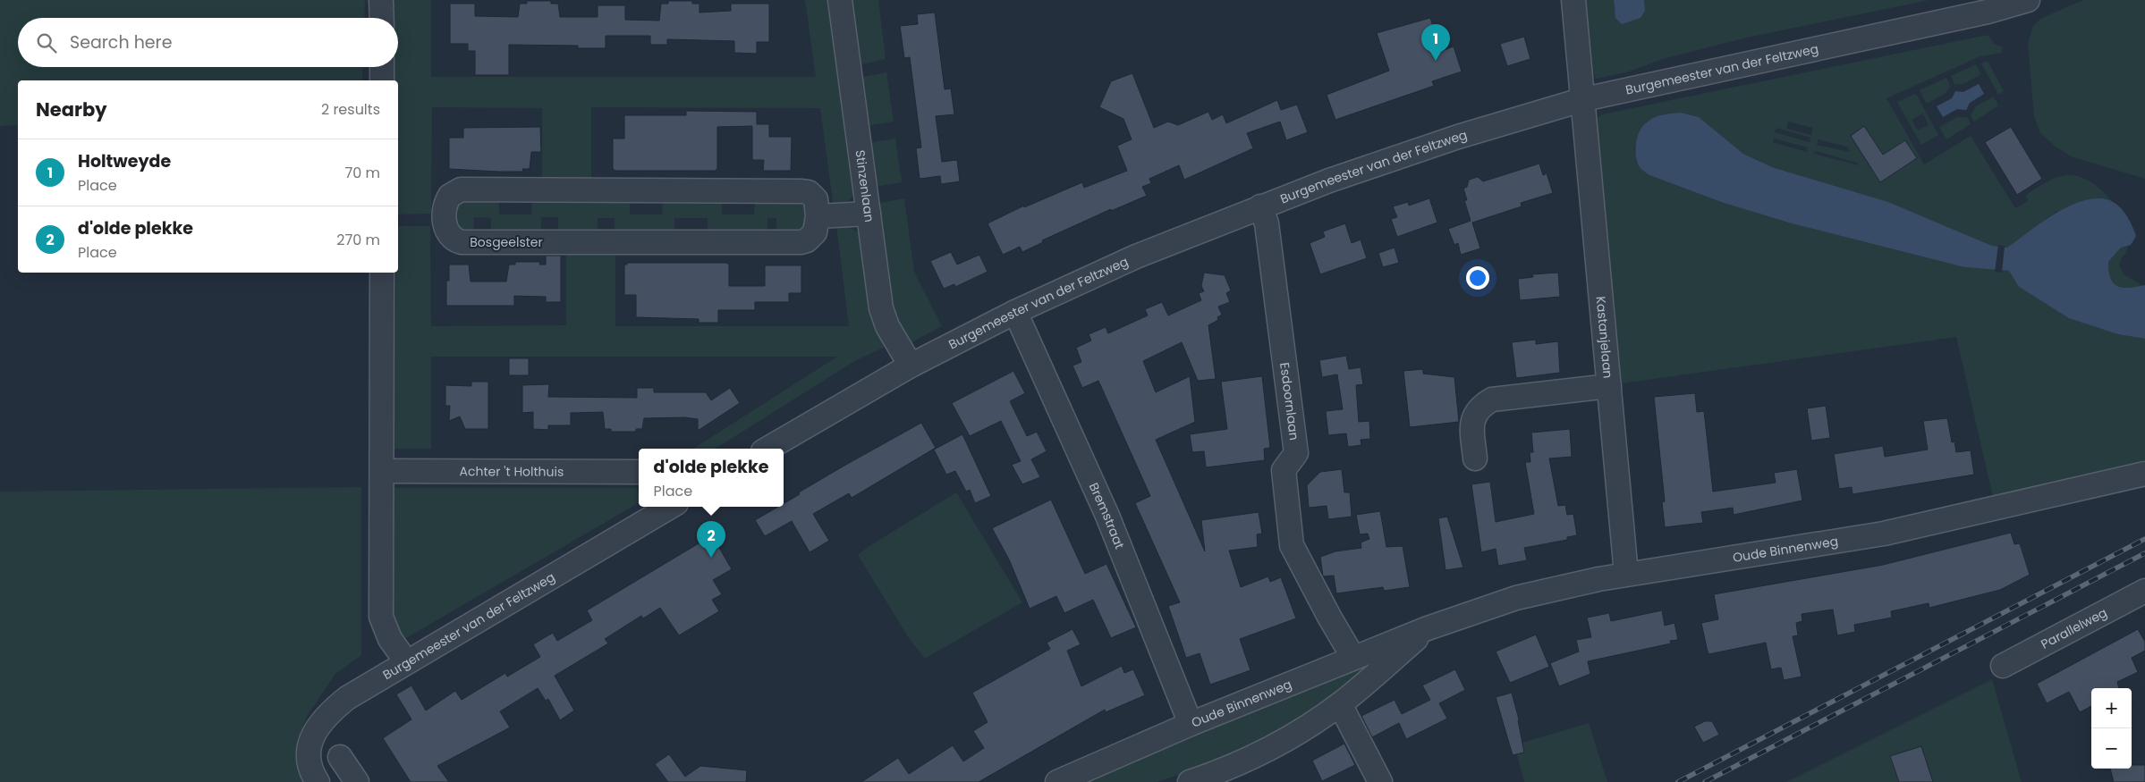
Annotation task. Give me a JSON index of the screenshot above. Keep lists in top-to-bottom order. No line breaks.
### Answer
{"streets":{"street":["Burgemeester van der Feltzweg","Stinzenlaan","Bosgeelster","Kastanjelaan","Esdoornlaan","Achter 't Holthuis","Bremstraat","Oude Binnenweg","Parallelweg"]},"crossings":[["Burgemeester van der Feltzweg","Stinzenlaan"],["Burgemeester van der Feltzweg","Kastanjelaan"],["Burgemeester van der Feltzweg","Esdoornlaan"],["Burgemeester van der Feltzweg","Bremstraat"],["Kastanjelaan","Oude Binnenweg"],["Esdoornlaan","Oude Binnenweg"],["Bremstraat","Oude Binnenweg"]],"page":{"search":"Search here","pins":["1","2"],"heading":["Nearby","2 results"],"list":[{"mark":"1","name":"Holtweyde","note":"Place","value":"70 m"},{"mark":"2","name":"d'olde plekke","note":"Place","value":"270 m"}],"popup":["d'olde plekke","Place"],"map_buttons":["+","−"]}}
